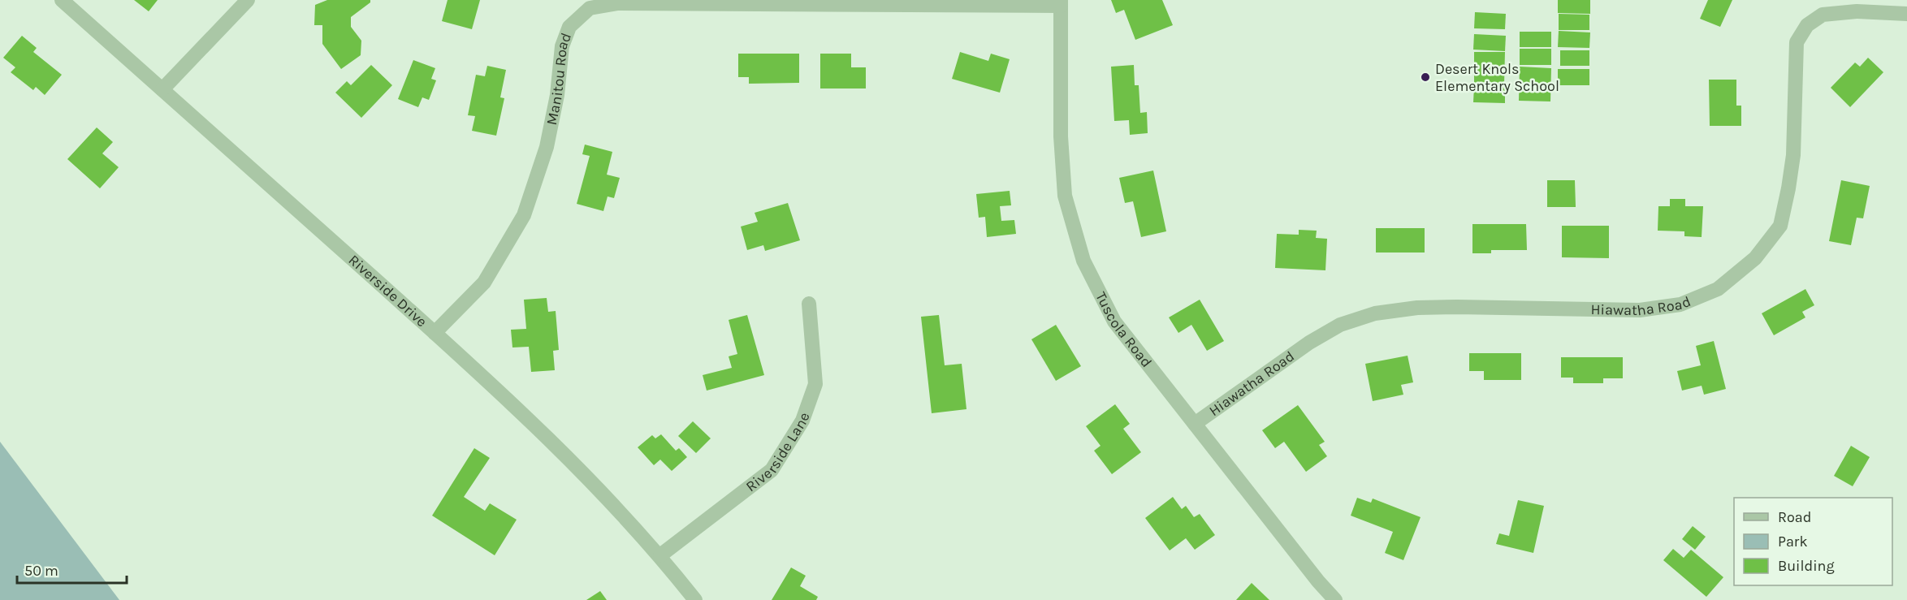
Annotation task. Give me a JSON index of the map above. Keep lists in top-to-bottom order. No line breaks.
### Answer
{"streets":{"street":["Manitou Road","Riverside Drive","Hiawatha Road","Tuscola Road","Riverside Lane"]},"crossings":[["Manitou Road","Riverside Drive"],["Manitou Road","Tuscola Road"],["Riverside Drive","Riverside Lane"],["Hiawatha Road","Tuscola Road"]],"places":["Desert Knols Elementary School"],"legend":["Road","Park","Building"],"scale_bar":"50 m"}
